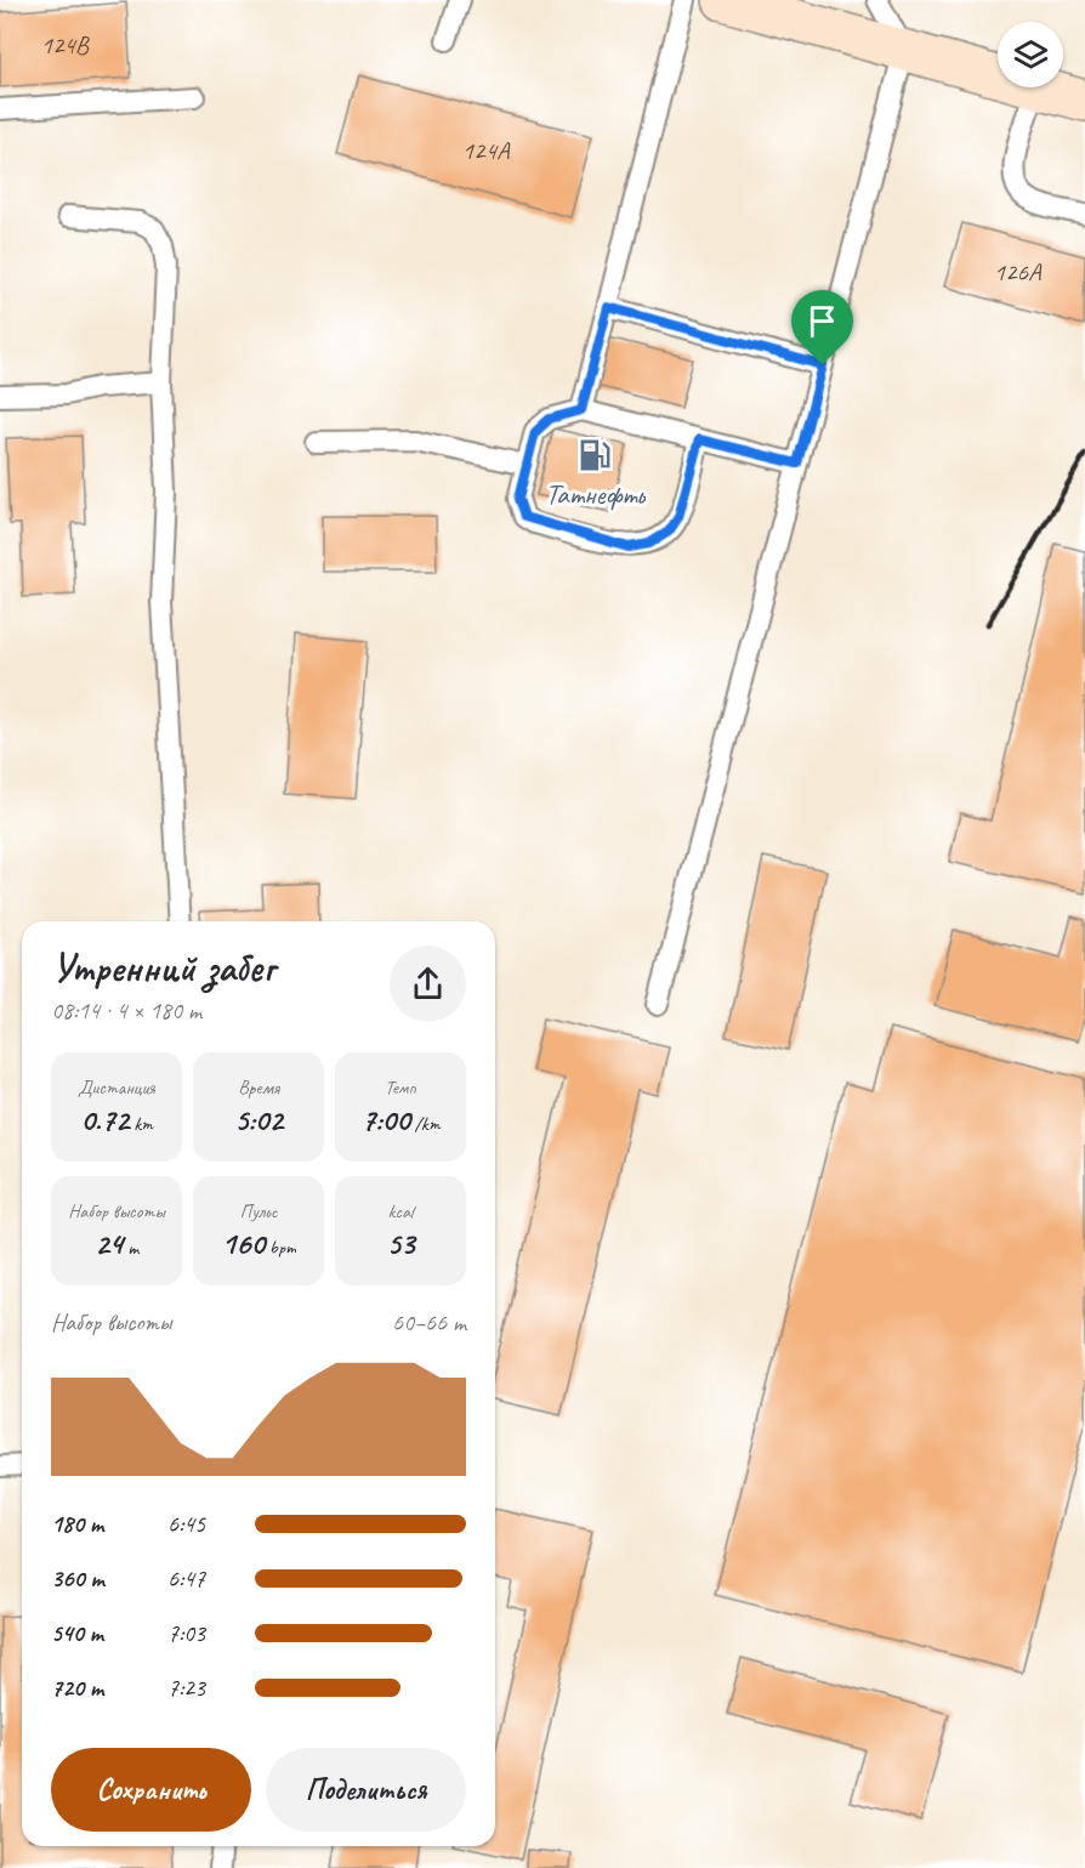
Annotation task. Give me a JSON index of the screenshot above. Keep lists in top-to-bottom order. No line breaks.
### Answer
{"places":{"fuel station":["Татнефть"]},"house_numbers":["124В","124А","126А"],"page":{"heading":["Утренний забег","08:14 · 4 × 180 m"],"stats":[["Дистанция","0.72 km"],["Время","5:02"],["Темп","7:00 /km"],["Набор высоты","24 m"],["Пульс","160 bpm"],["kcal","53"]],"chart":["Набор высоты","60–66 m"],"list":[{"name":"180 m","note":"6:45"},{"name":"360 m","note":"6:47"},{"name":"540 m","note":"7:03"},{"name":"720 m","note":"7:23"}],"buttons":["Сохранить","Поделиться"]}}
